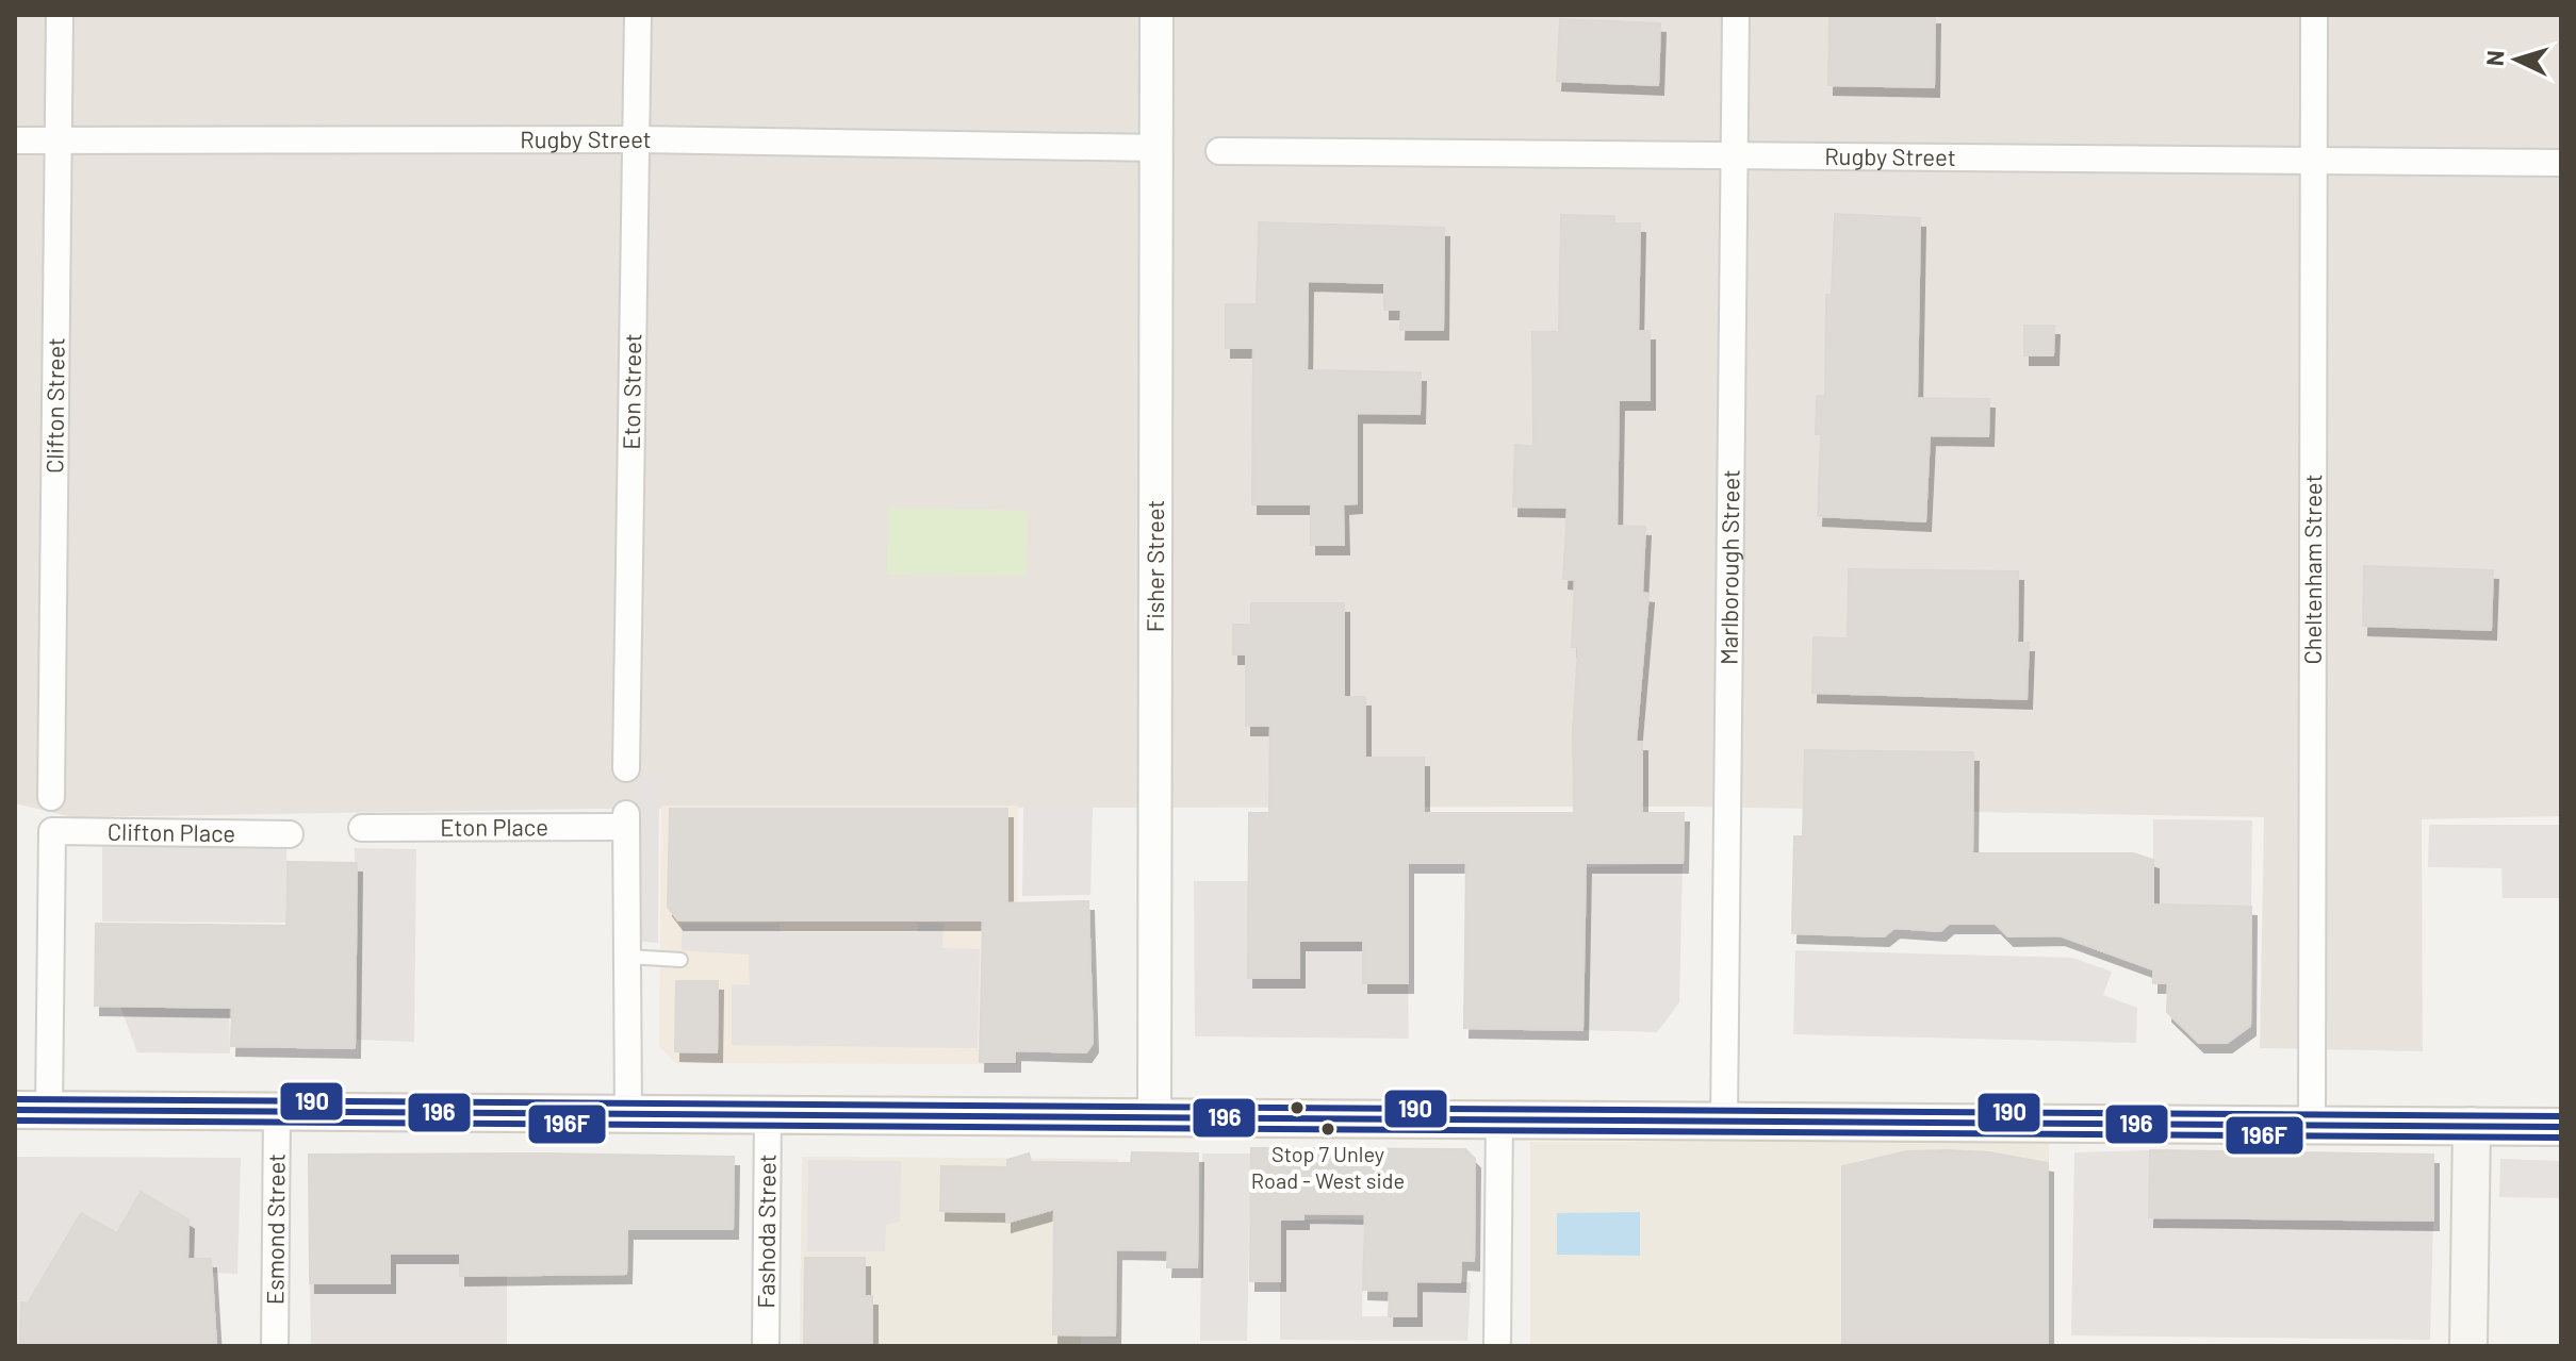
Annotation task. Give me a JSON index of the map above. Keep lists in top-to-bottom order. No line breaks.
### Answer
{"streets":{"street":["Rugby Street","Eton Street","Clifton Street","Fisher Street","Marlborough Street","Cheltenham Street","Eton Place","Clifton Place","Esmond Street","Fashoda Street"]},"crossings":[["Rugby Street","Eton Street"],["Rugby Street","Clifton Street"],["Rugby Street","Fisher Street"],["Rugby Street","Marlborough Street"],["Rugby Street","Cheltenham Street"]],"places":["Stop 7 Unley Road - West side"],"lines":["transit line 190","transit line 196","transit line 196F"],"north":"left"}
